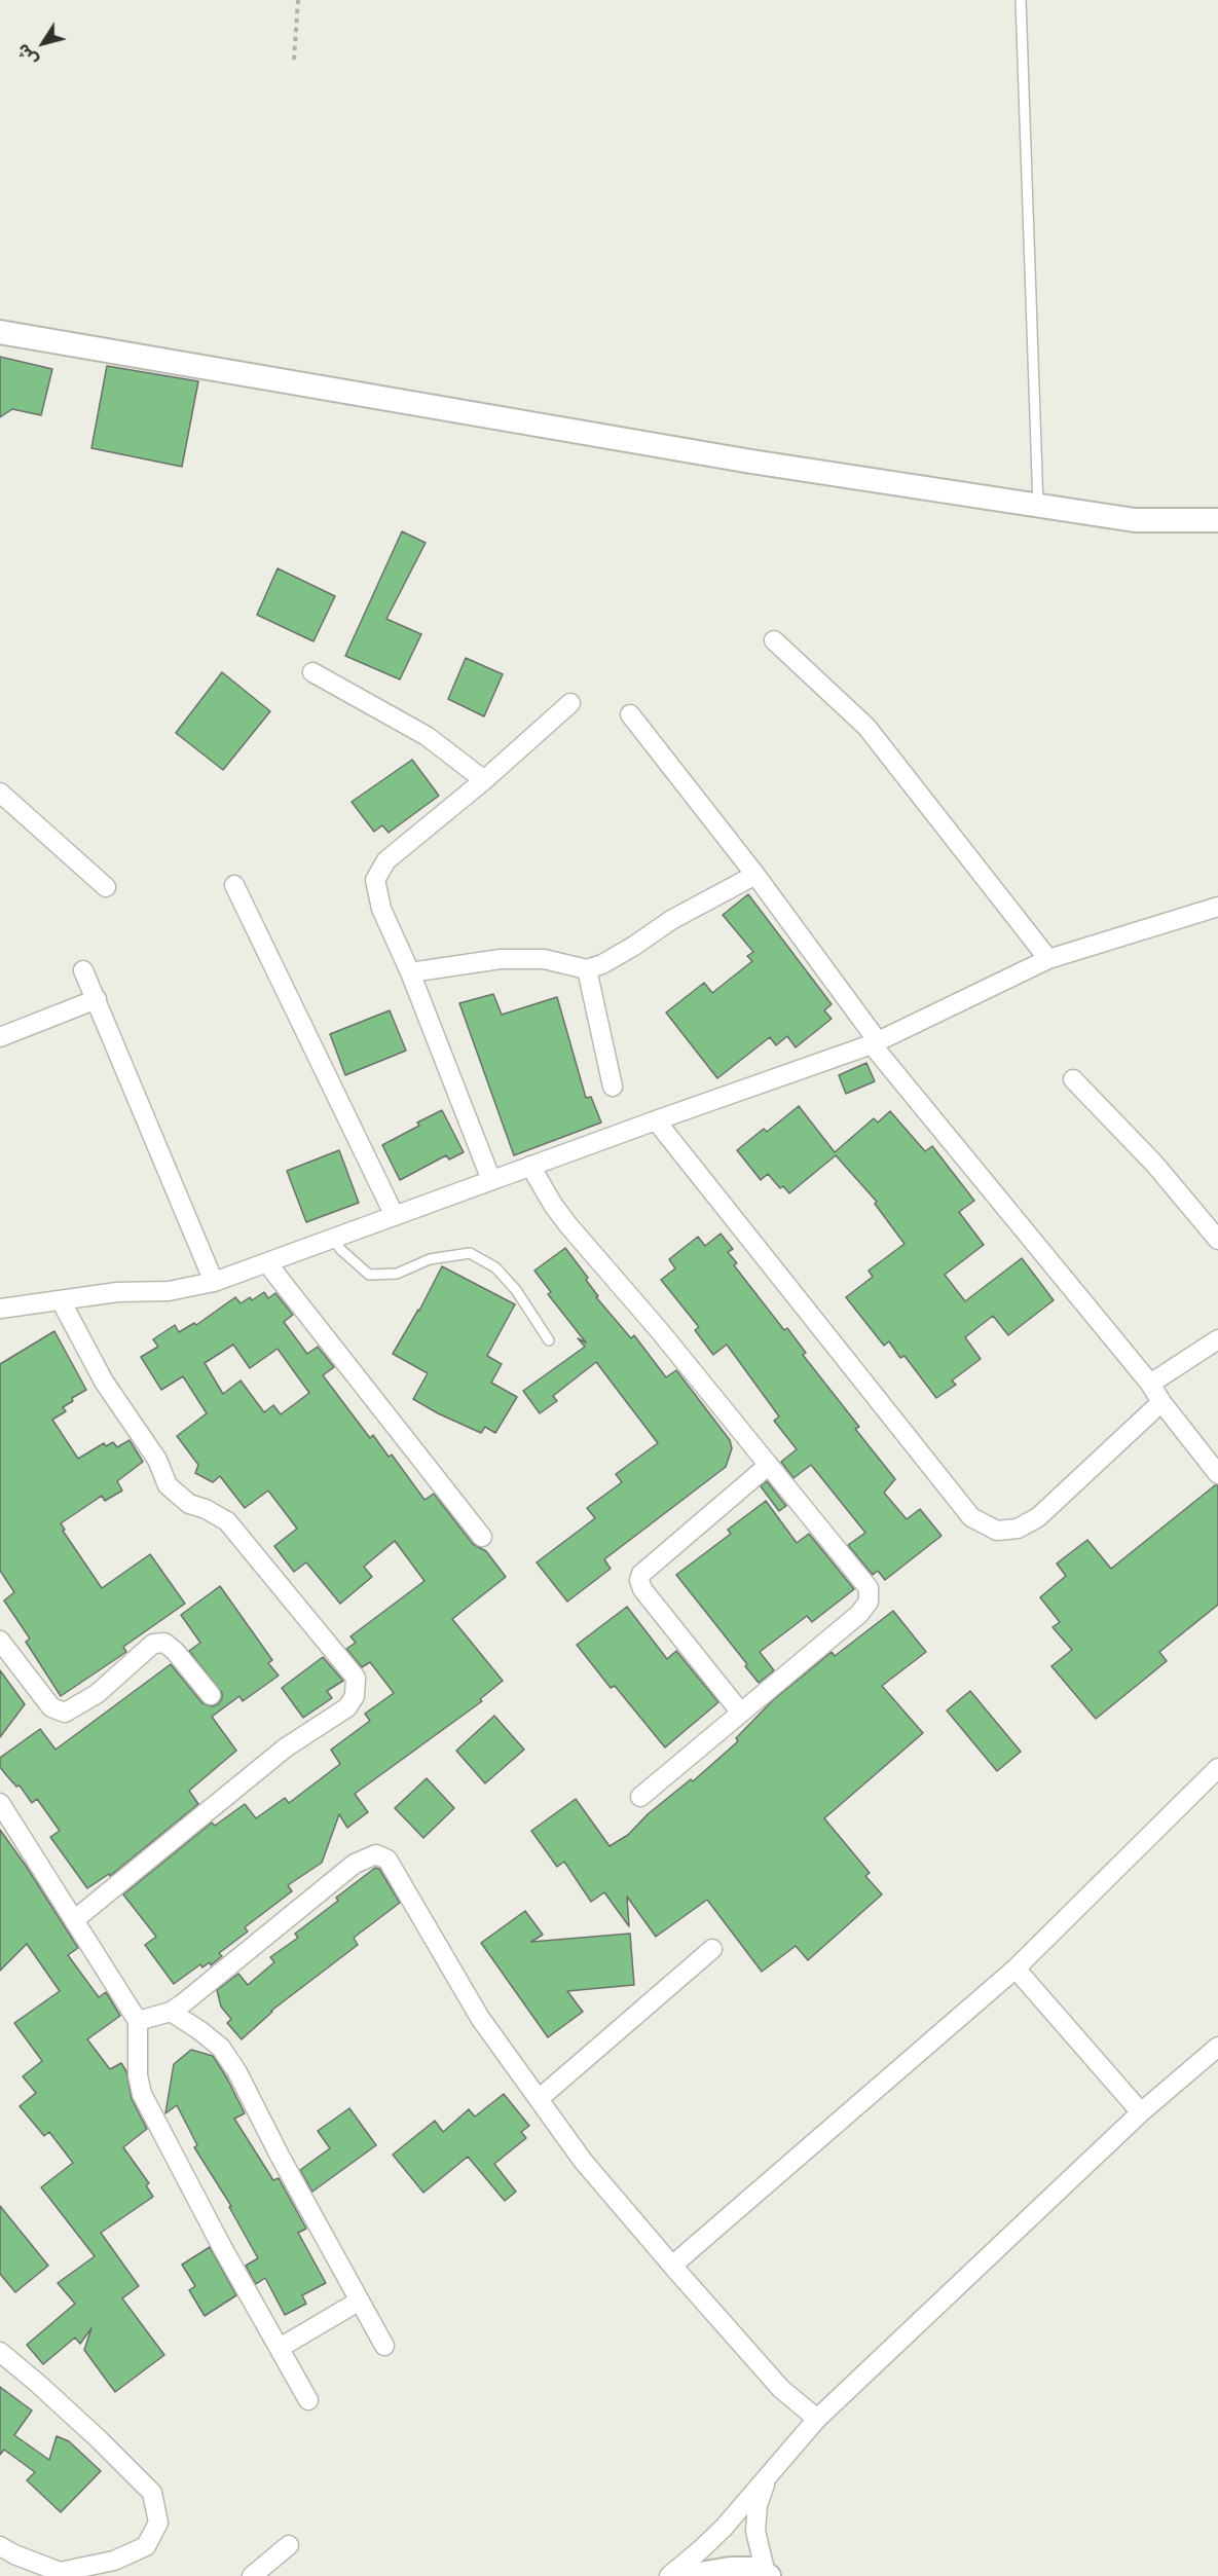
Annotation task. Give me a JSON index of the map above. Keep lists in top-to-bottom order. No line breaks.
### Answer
{"north":"bottom left"}
